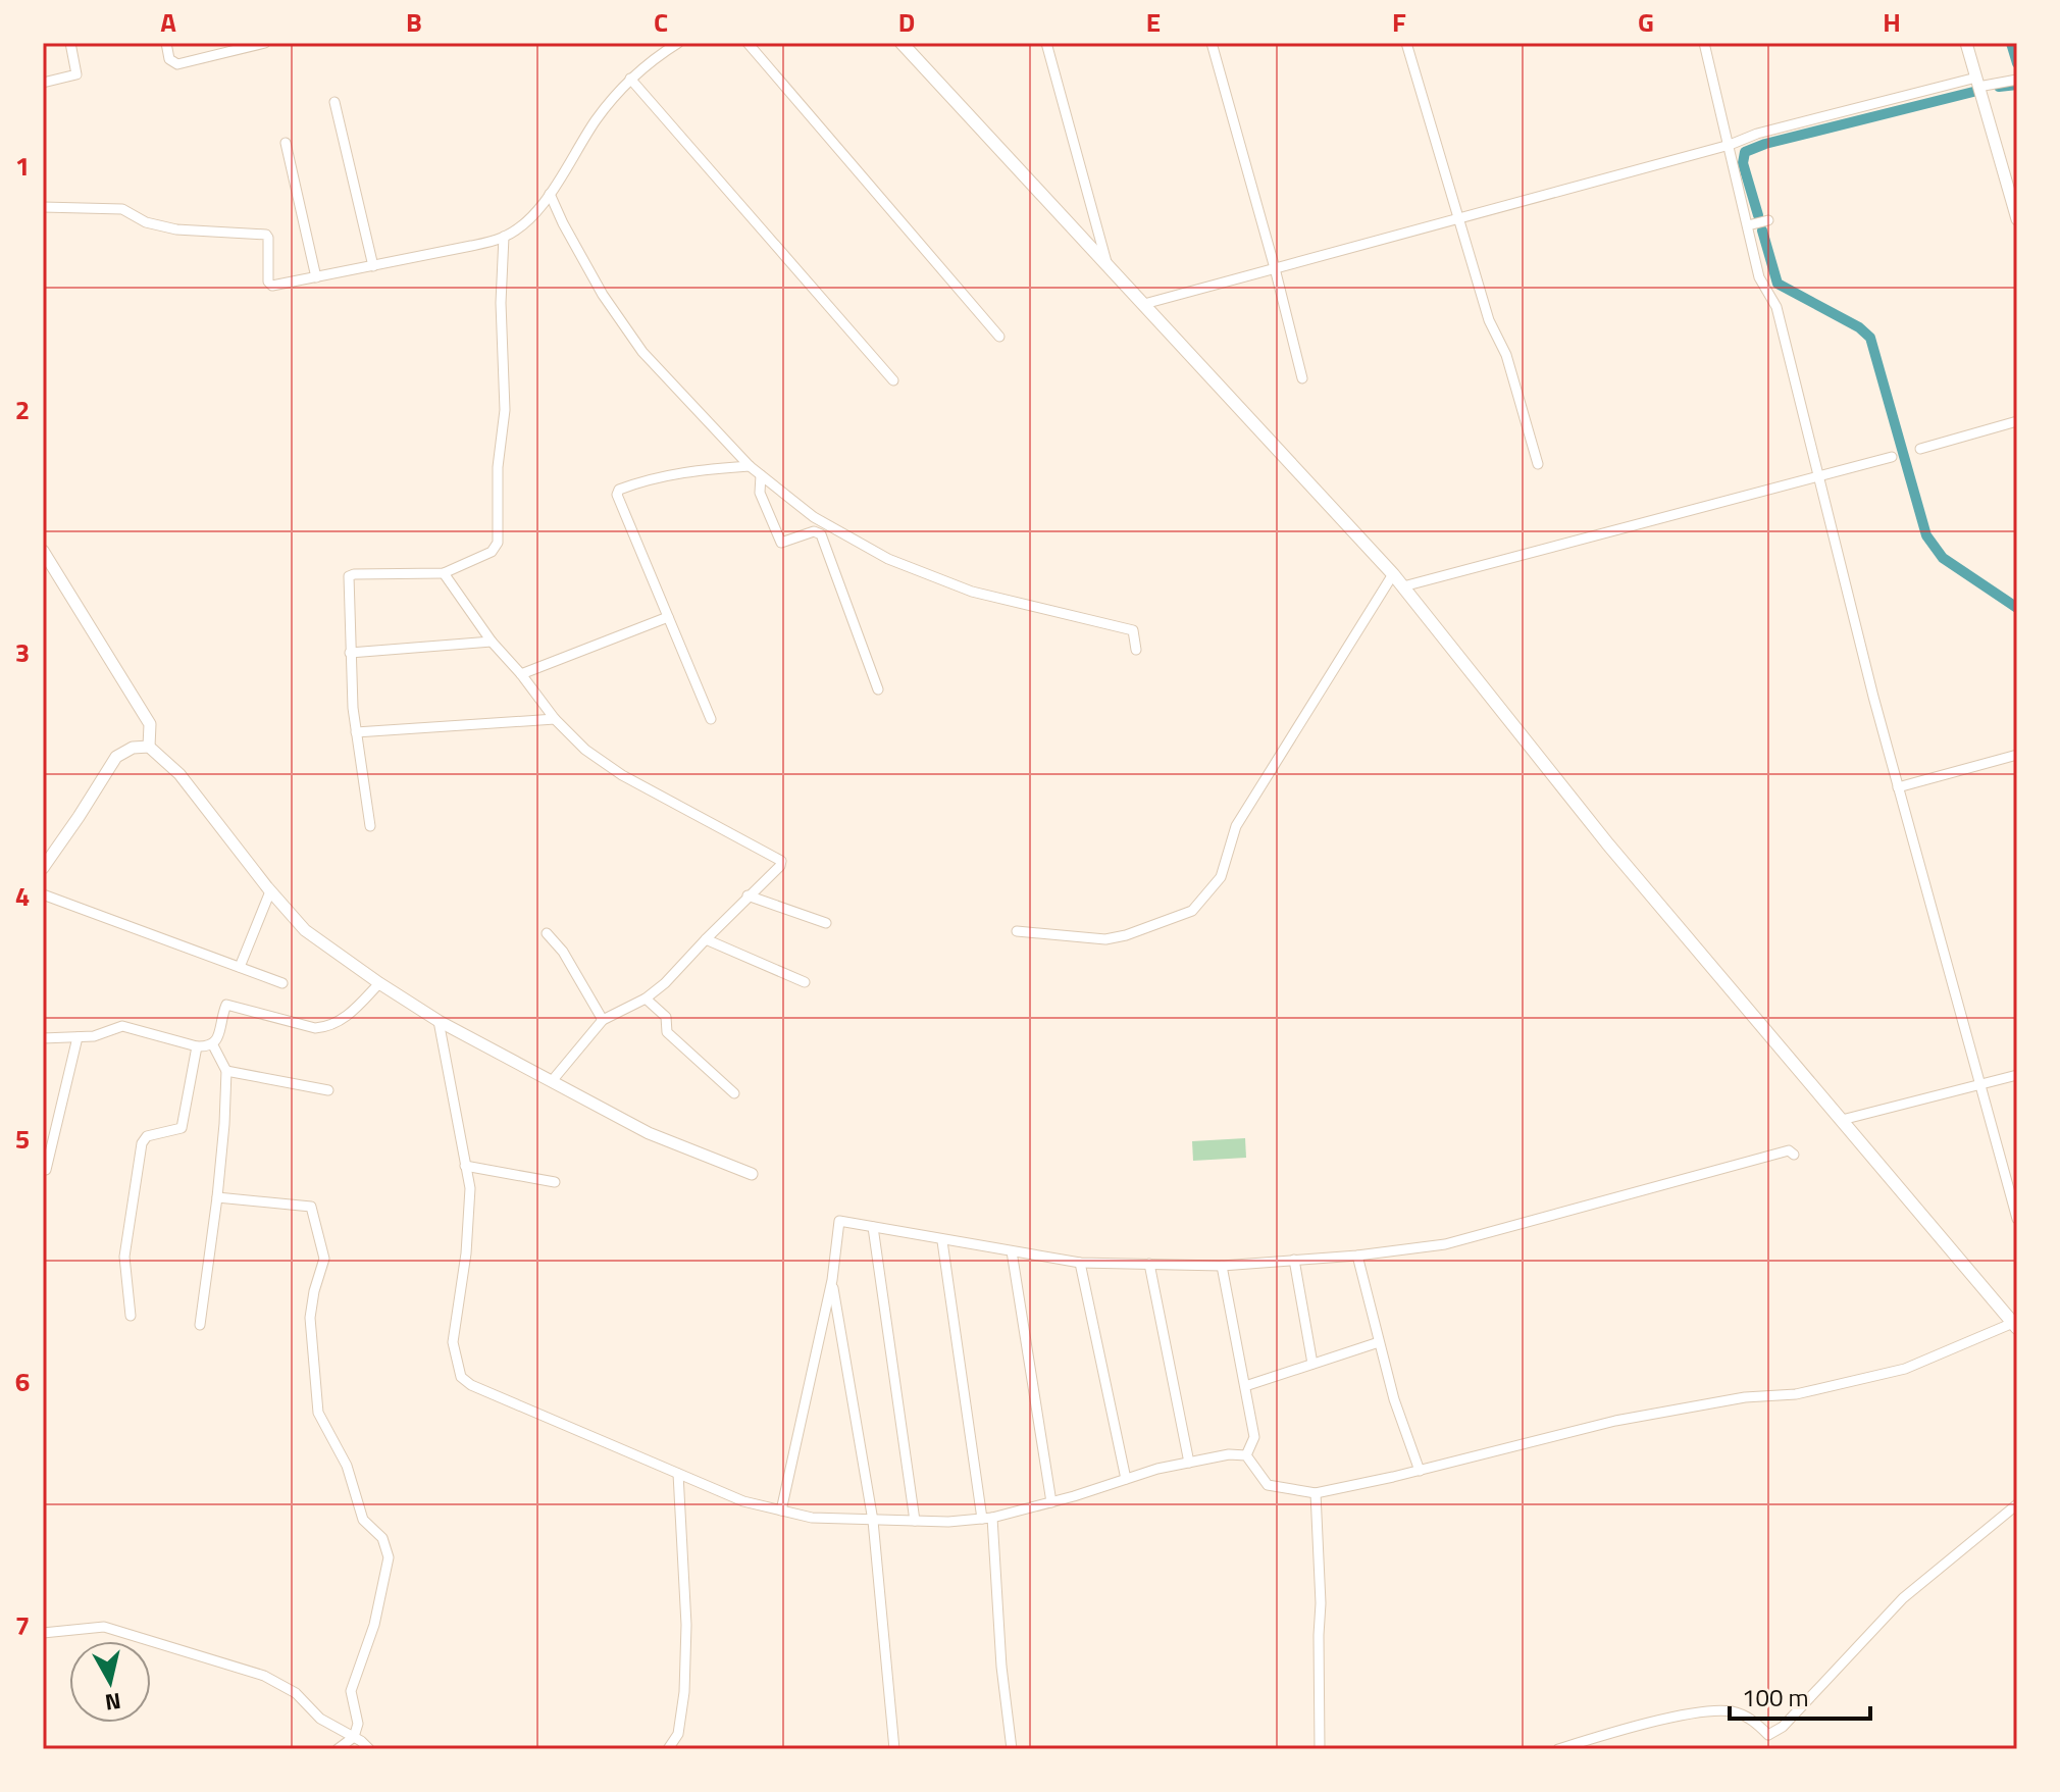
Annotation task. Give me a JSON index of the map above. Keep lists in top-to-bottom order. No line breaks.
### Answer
{"scale_bar":"100 m","north":"bottom","grid":{"columns":["A","B","C","D","E","F","G","H"],"rows":["1","2","3","4","5","6","7"]}}
